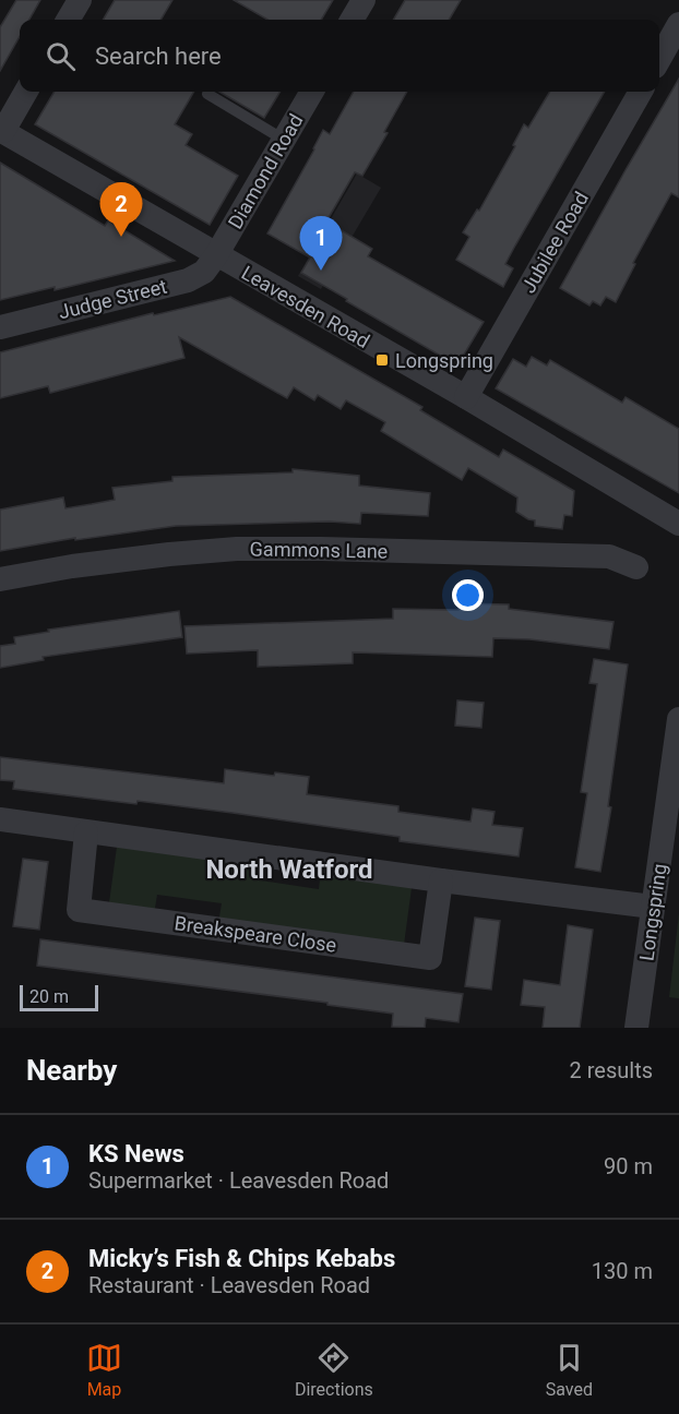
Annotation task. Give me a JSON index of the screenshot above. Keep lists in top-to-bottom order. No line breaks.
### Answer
{"streets":{"street":["Diamond Road","Jubilee Road","Judge Street","Leavesden Road","Gammons Lane","Longspring","Breakspeare Close"]},"crossings":[["Diamond Road","Judge Street"],["Diamond Road","Leavesden Road"],["Jubilee Road","Leavesden Road"],["Judge Street","Leavesden Road"]],"districts":["North Watford"],"places":{"transit":["Longspring"]},"scale_bar":"20 m","page":{"search":"Search here","pins":["2","1"],"scale":"20 m","heading":["Nearby","2 results"],"list":[{"mark":"1","name":"KS News","note":"Supermarket · Leavesden Road","value":"90 m"},{"mark":"2","name":"Micky’s Fish & Chips Kebabs","note":"Restaurant · Leavesden Road","value":"130 m"}],"nav":["Map","Directions","Saved"]}}
